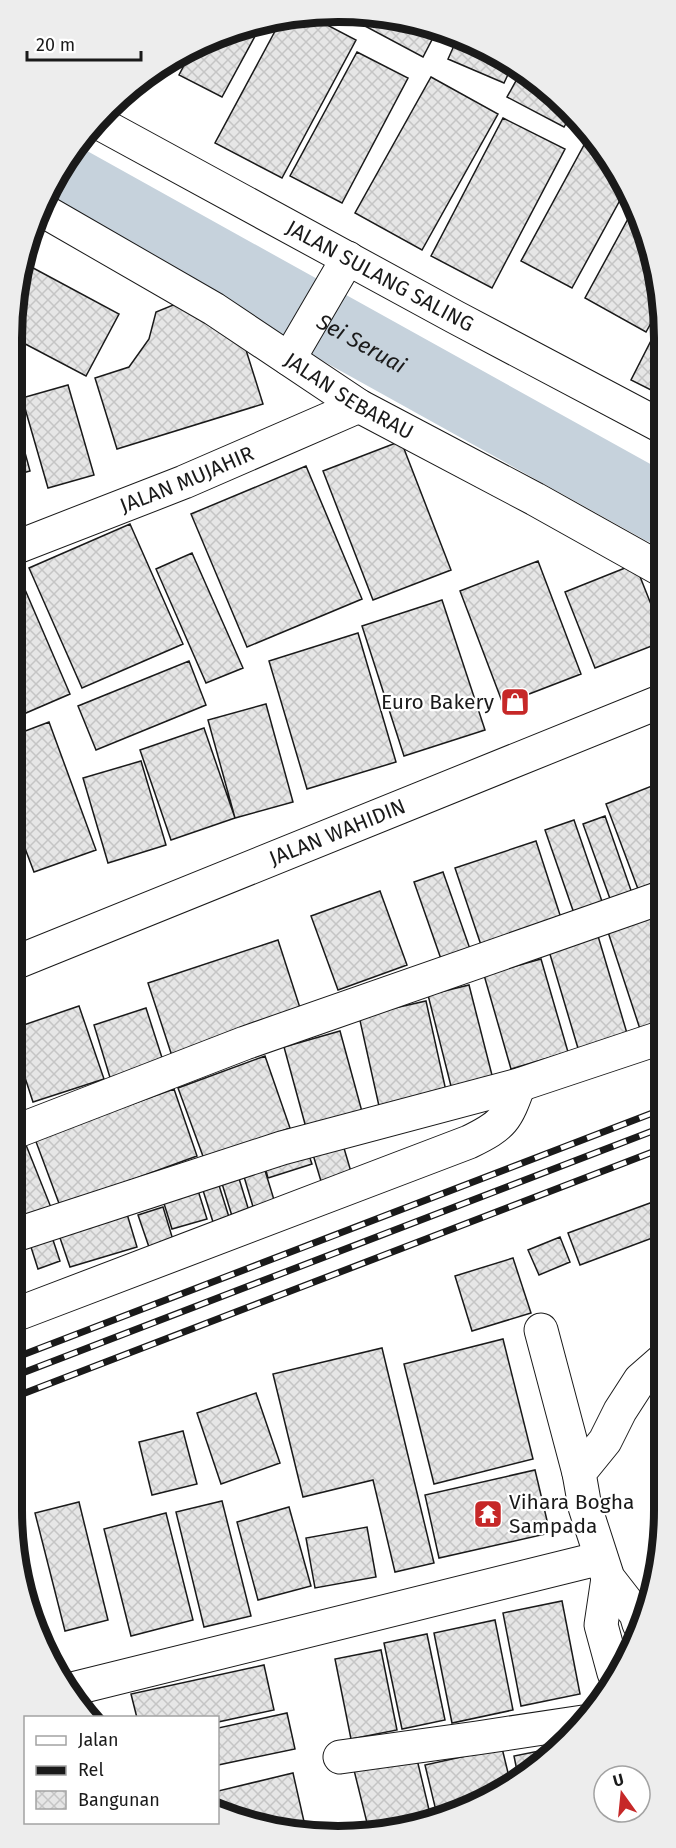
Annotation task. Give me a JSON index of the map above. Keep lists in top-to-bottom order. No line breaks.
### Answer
{"streets":{"street":["JALAN SULANG SALING","JALAN SEBARAU","JALAN MUJAHIR","JALAN WAHIDIN"]},"crossings":[["JALAN SEBARAU","JALAN MUJAHIR"]],"water":["Sei Seruai"],"places":{"shop":["Euro Bakery"],"temple":["Vihara Bogha Sampada"]},"legend":["Jalan","Rel","Bangunan"],"scale_bar":"20 m","north":"top"}
